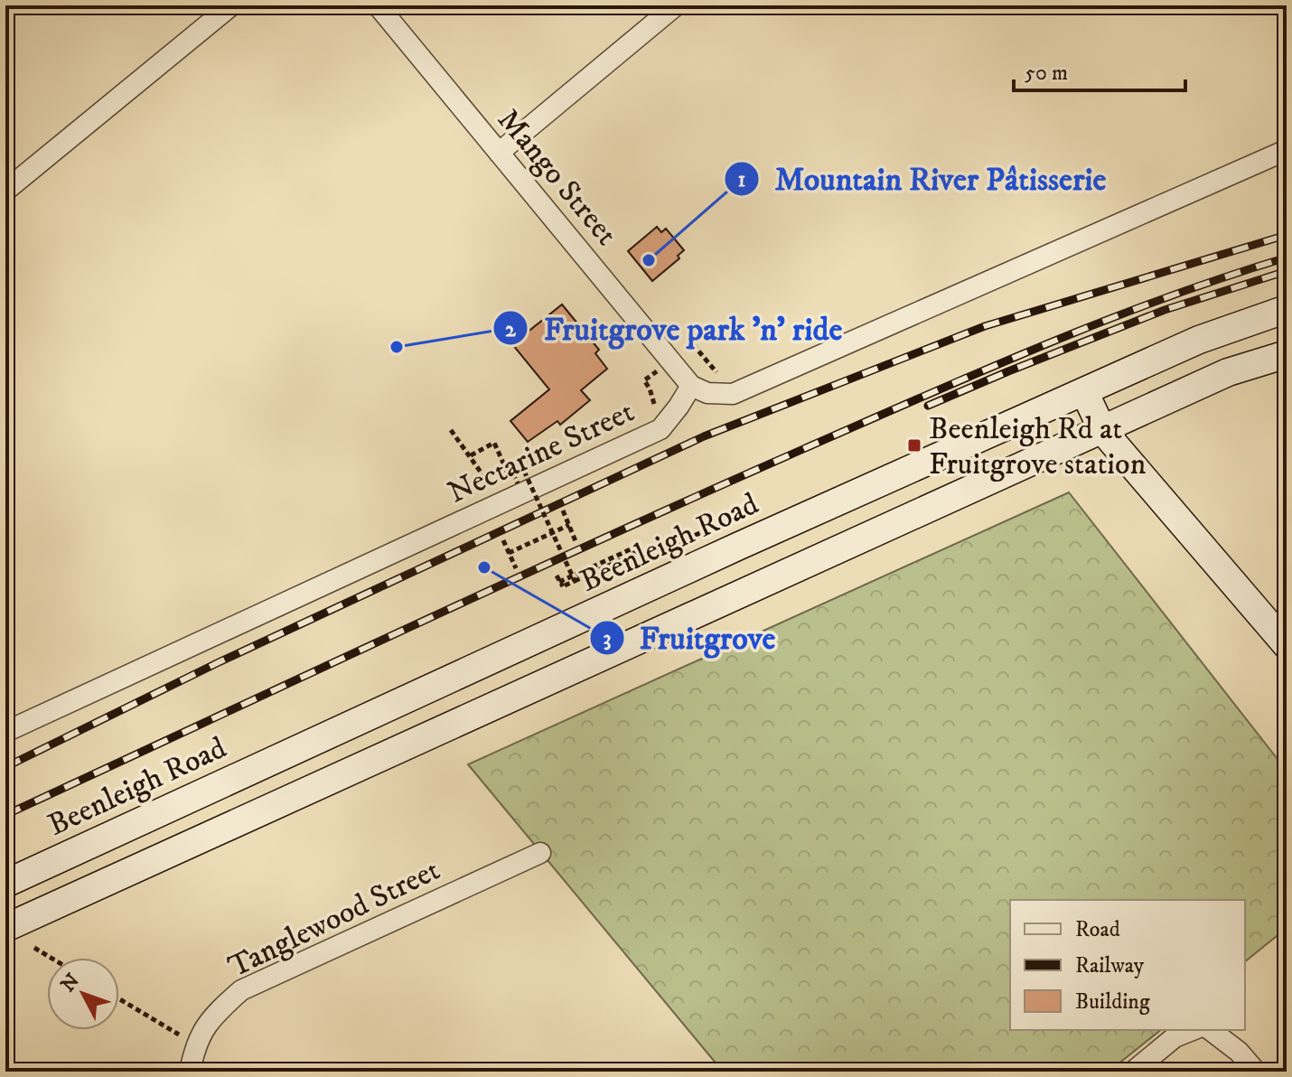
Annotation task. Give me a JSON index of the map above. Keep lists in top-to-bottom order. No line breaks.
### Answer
{"streets":{"main road":["Beenleigh Road"],"street":["Mango Street","Nectarine Street","Tanglewood Street"]},"crossings":[["Mango Street","Nectarine Street"]],"places":{"other":["Mountain River Pâtisserie","Fruitgrove park 'n' ride","Fruitgrove"],"transit":["Beenleigh Rd at Fruitgrove station"]},"legend":["Road","Railway","Building"],"scale_bar":"50 m","north":"top left"}
